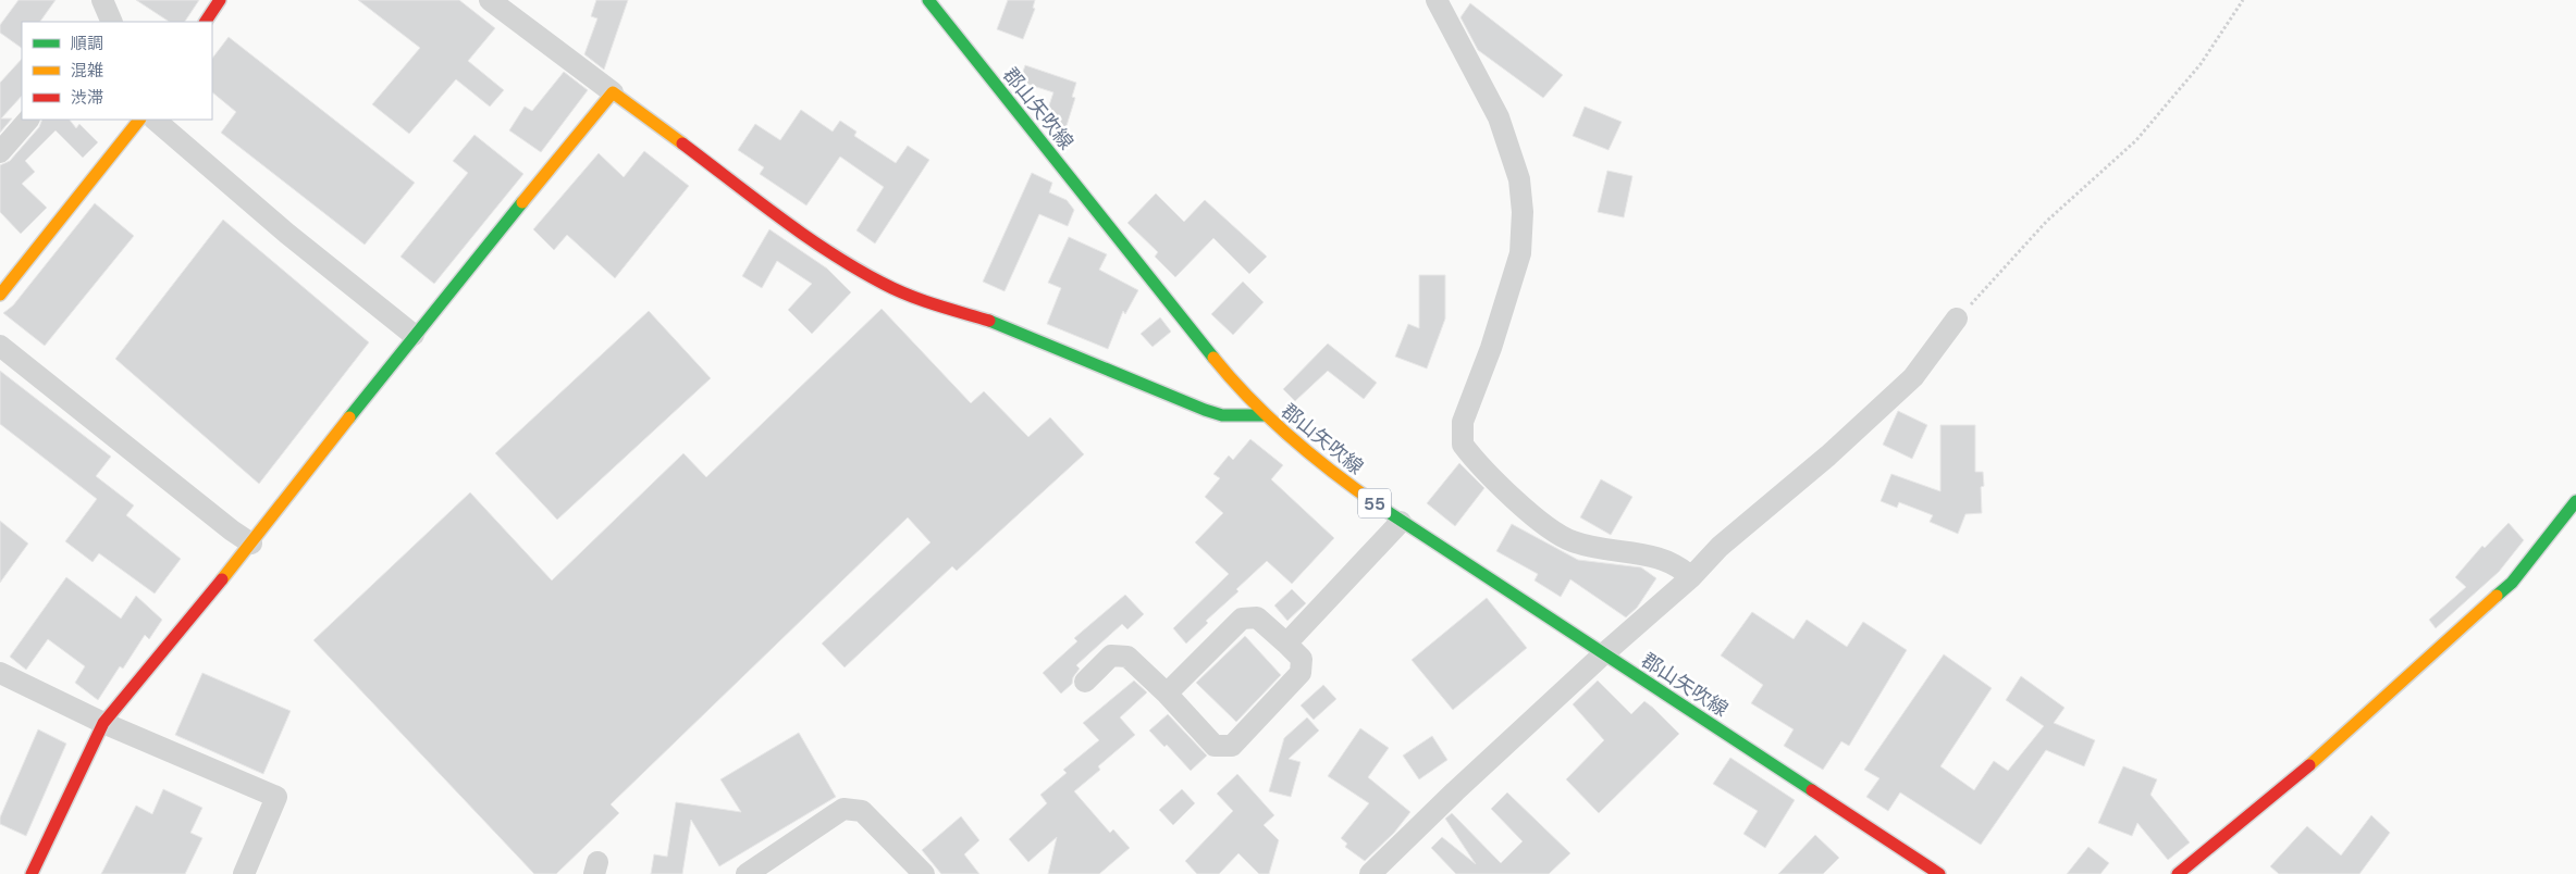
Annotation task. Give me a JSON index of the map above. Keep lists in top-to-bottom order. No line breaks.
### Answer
{"streets":{"street":["郡山矢吹線","55"]},"legend":["順調","混雑","渋滞"]}
